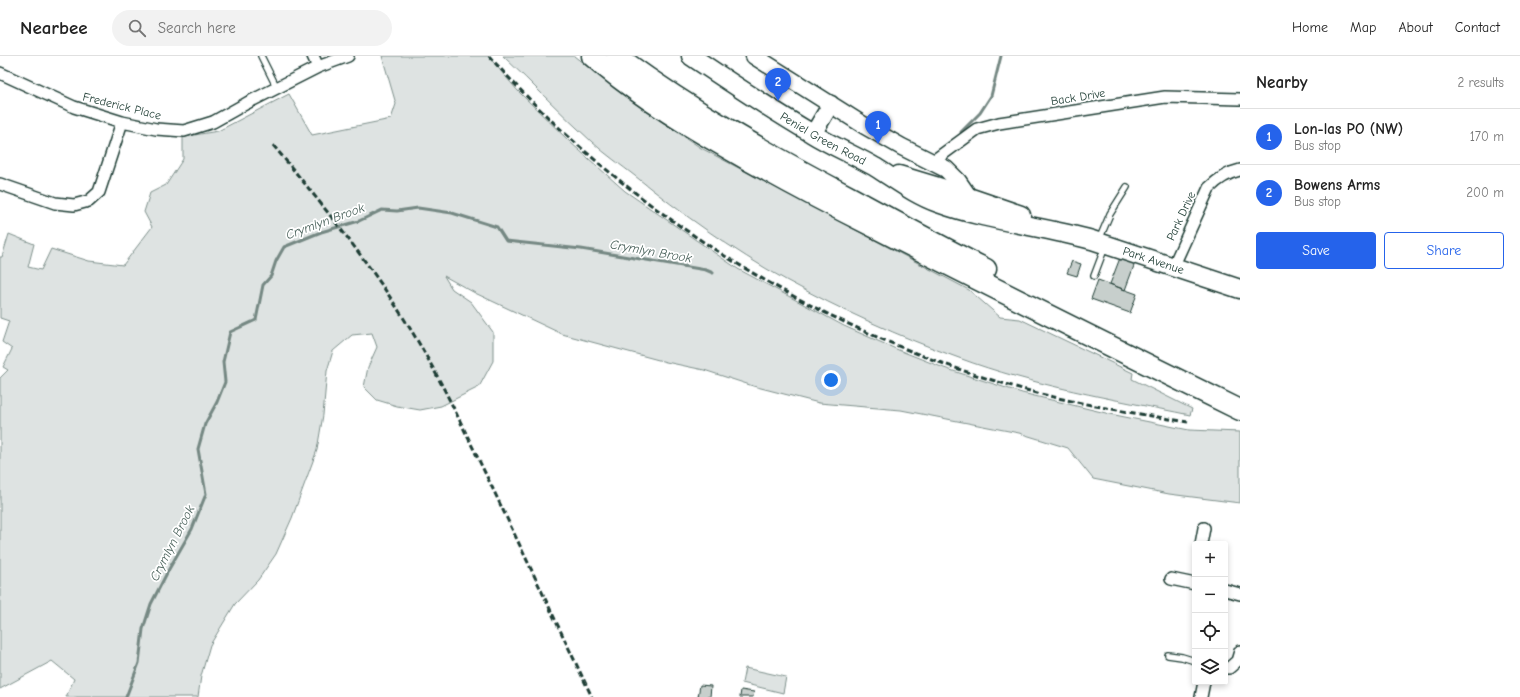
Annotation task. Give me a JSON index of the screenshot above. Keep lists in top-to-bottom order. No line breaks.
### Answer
{"streets":{"main road":["Peniel Green Road","Park Avenue"],"street":["Back Drive","Frederick Place","Park Drive"]},"crossings":[["Peniel Green Road","Park Avenue"],["Park Drive","Park Avenue"]],"water":["Crymlyn Brook"],"page":{"header":"Nearbee","search":"Search here","nav":["Home","Map","About","Contact"],"heading":["Nearby","2 results"],"pins":["2","1"],"list":[{"mark":"1","name":"Lon-las PO (NW)","note":"Bus stop","value":"170 m"},{"mark":"2","name":"Bowens Arms","note":"Bus stop","value":"200 m"}],"buttons":["Save","Share"],"map_buttons":["+","−"]}}
